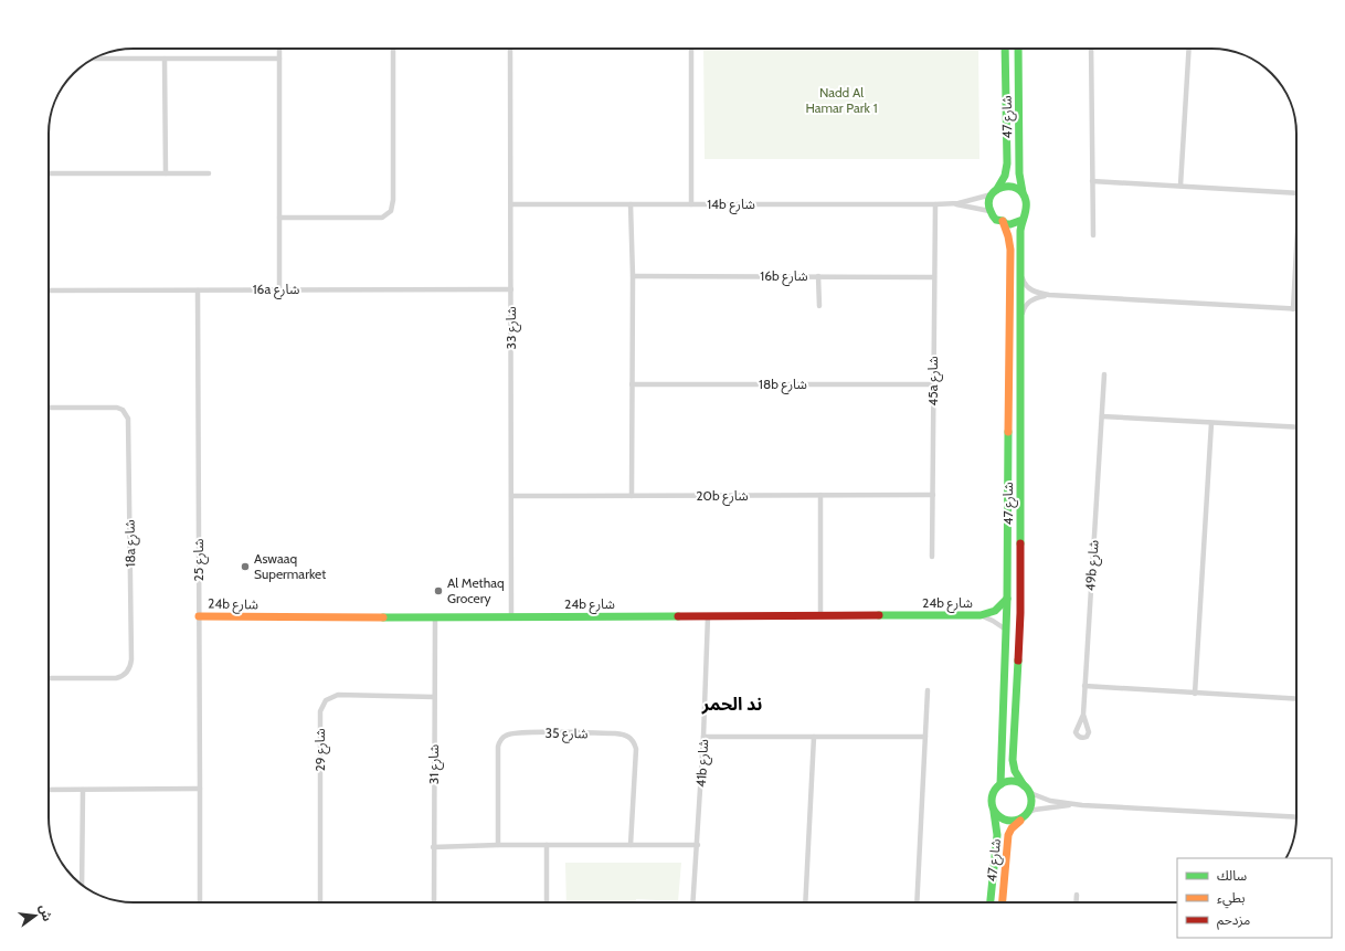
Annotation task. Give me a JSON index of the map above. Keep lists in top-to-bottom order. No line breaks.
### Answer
{"streets":{"street":["شارع 47","14b شارع","16b شارع","16a شارع","شارع 33","45a شارع","18b شارع","20b شارع","18a شارع","شارع 25","49b شارع","24b شارع","شارع 35","شارع 29","41b شارع","شارع 31"]},"crossings":[["شارع 47","14b شارع"],["شارع 47","24b شارع"],["14b شارع","شارع 33"],["14b شارع","45a شارع"],["16b شارع","45a شارع"],["16a شارع","شارع 33"],["16a شارع","شارع 25"],["شارع 33","20b شارع"],["شارع 33","24b شارع"],["45a شارع","18b شارع"],["45a شارع","20b شارع"],["شارع 25","24b شارع"],["24b شارع","41b شارع"],["24b شارع","شارع 31"],["شارع 29","شارع 31"]],"districts":["ند الحمر"],"parks":["Nadd Al Hamar Park 1"],"places":["Aswaaq Supermarket","Al Methaq Grocery"],"legend":["سالك","بطيء","مزدحم"],"north":"right"}
